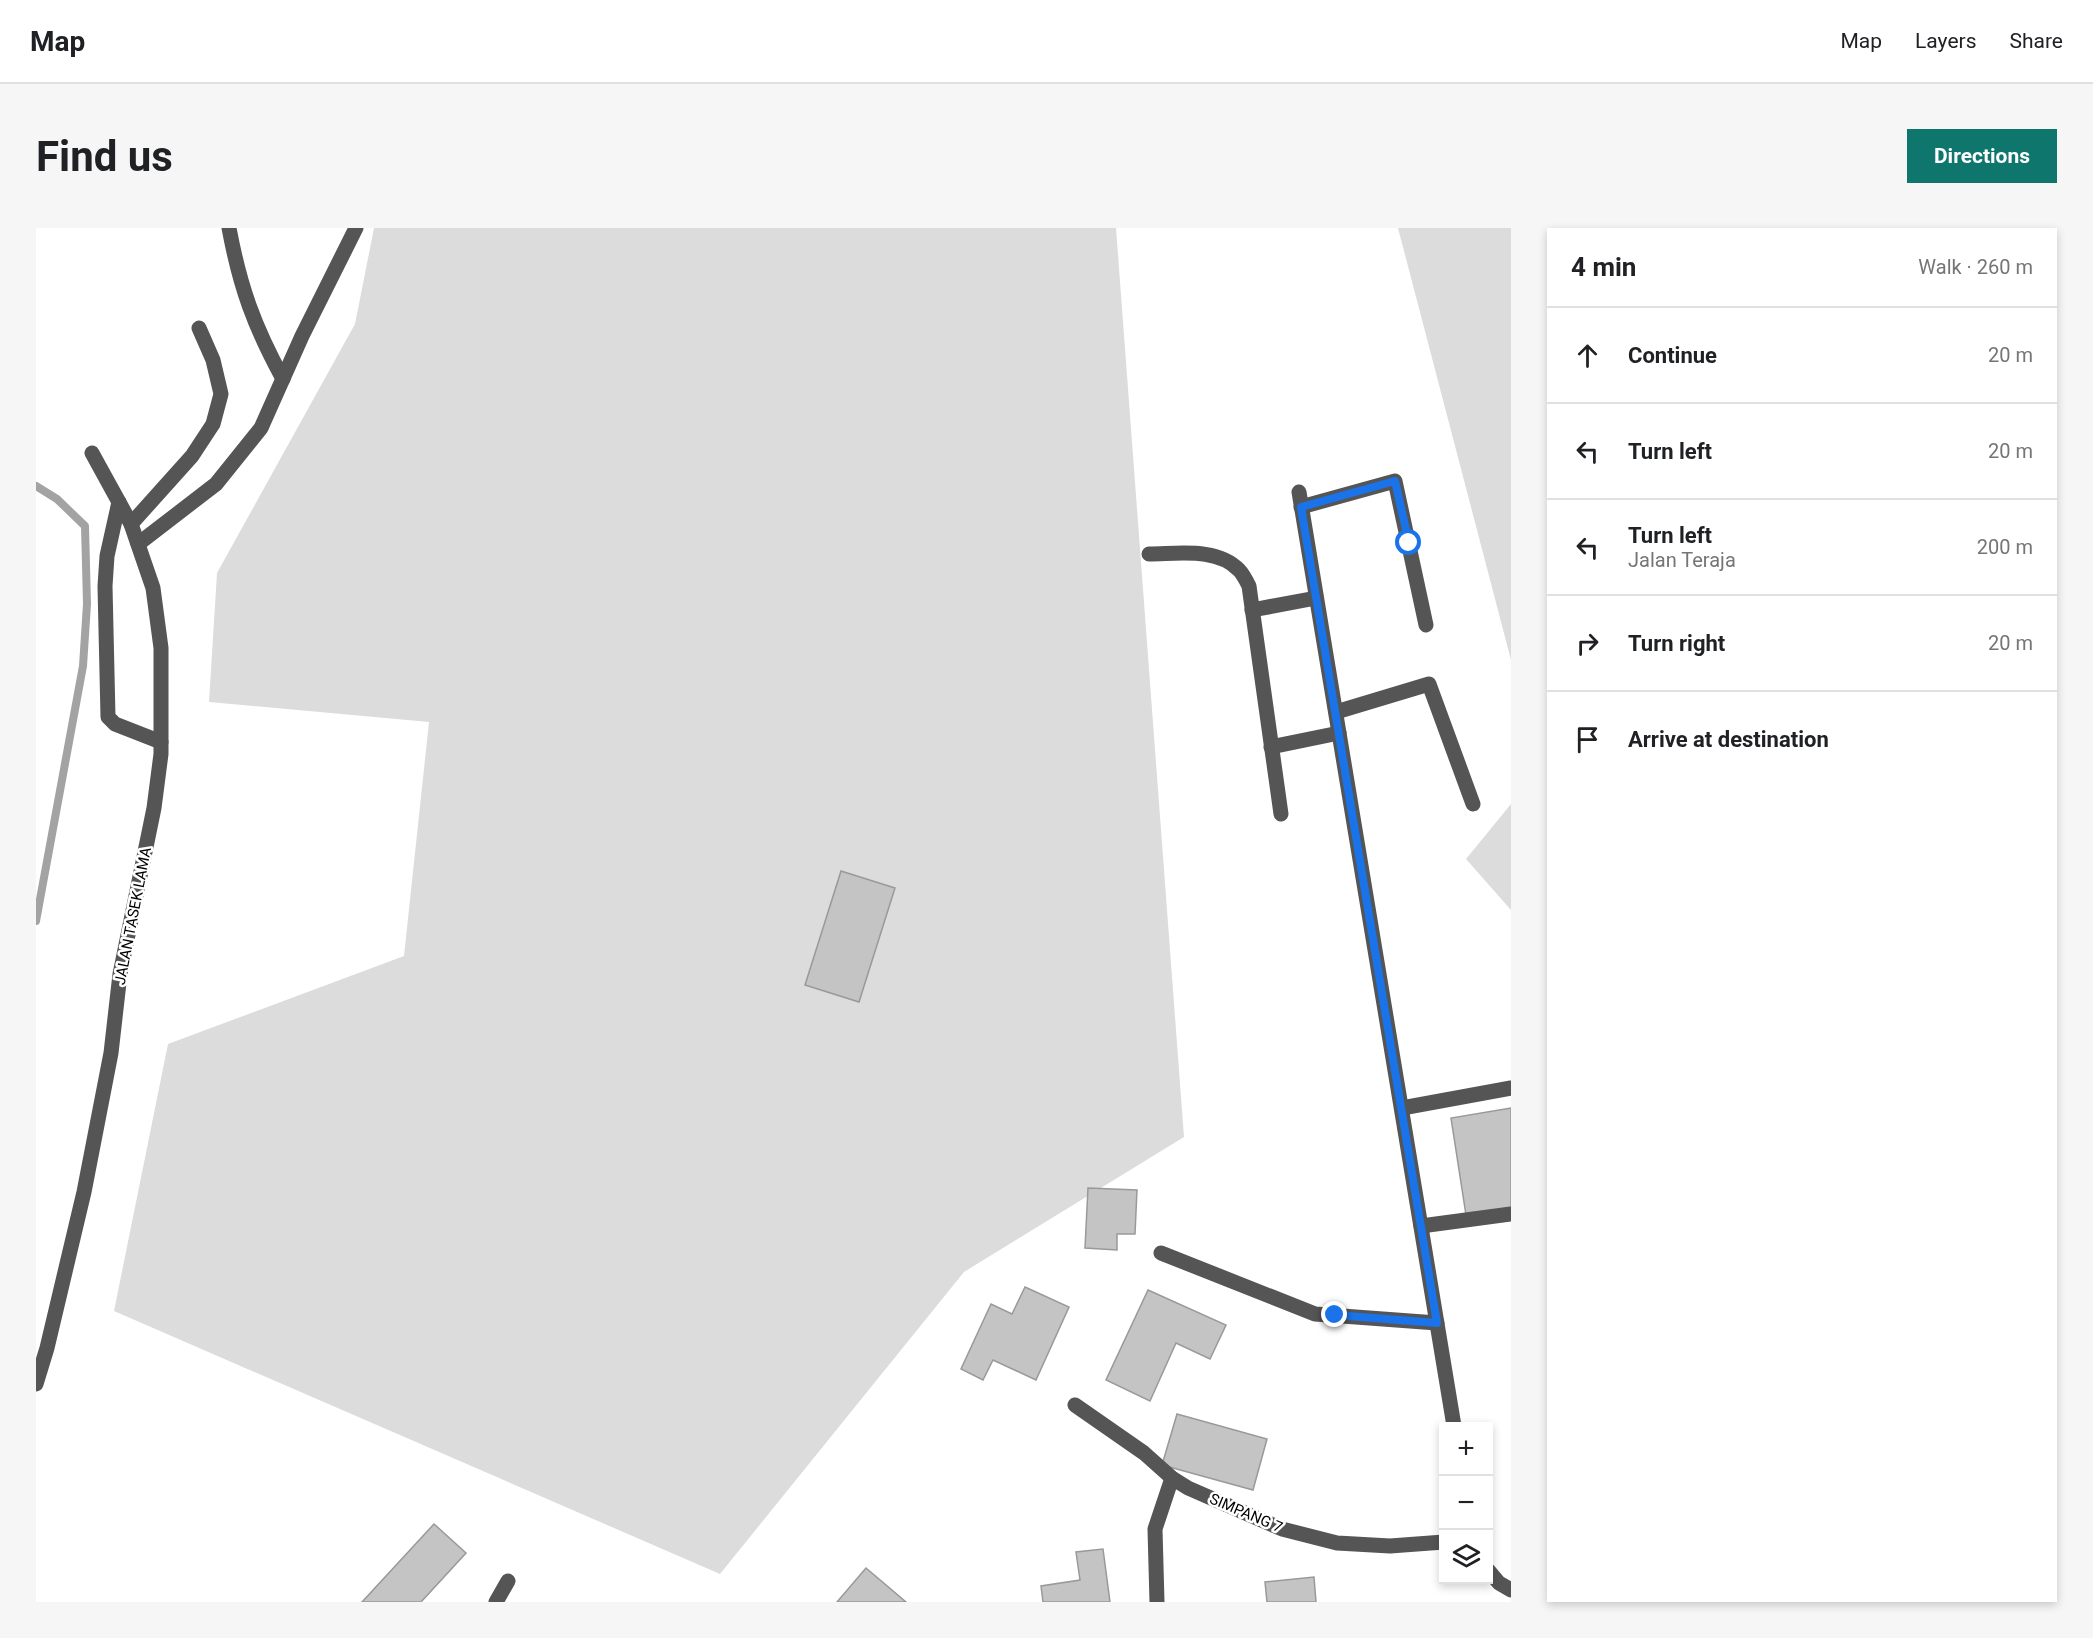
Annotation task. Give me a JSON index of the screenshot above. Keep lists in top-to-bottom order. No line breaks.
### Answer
{"streets":{"street":["JALAN TASEK LAMA","SIMPANG 7"]},"page":{"header":"Map","nav":["Map","Layers","Share"],"buttons":"Directions","title":"Find us","heading":["4 min","Walk · 260 m"],"list":[["Continue","20 m"],["Turn left","20 m"],["Turn left","Jalan Teraja","200 m"],["Turn right","20 m"],"Arrive at destination"],"map_buttons":["+","−"]}}
